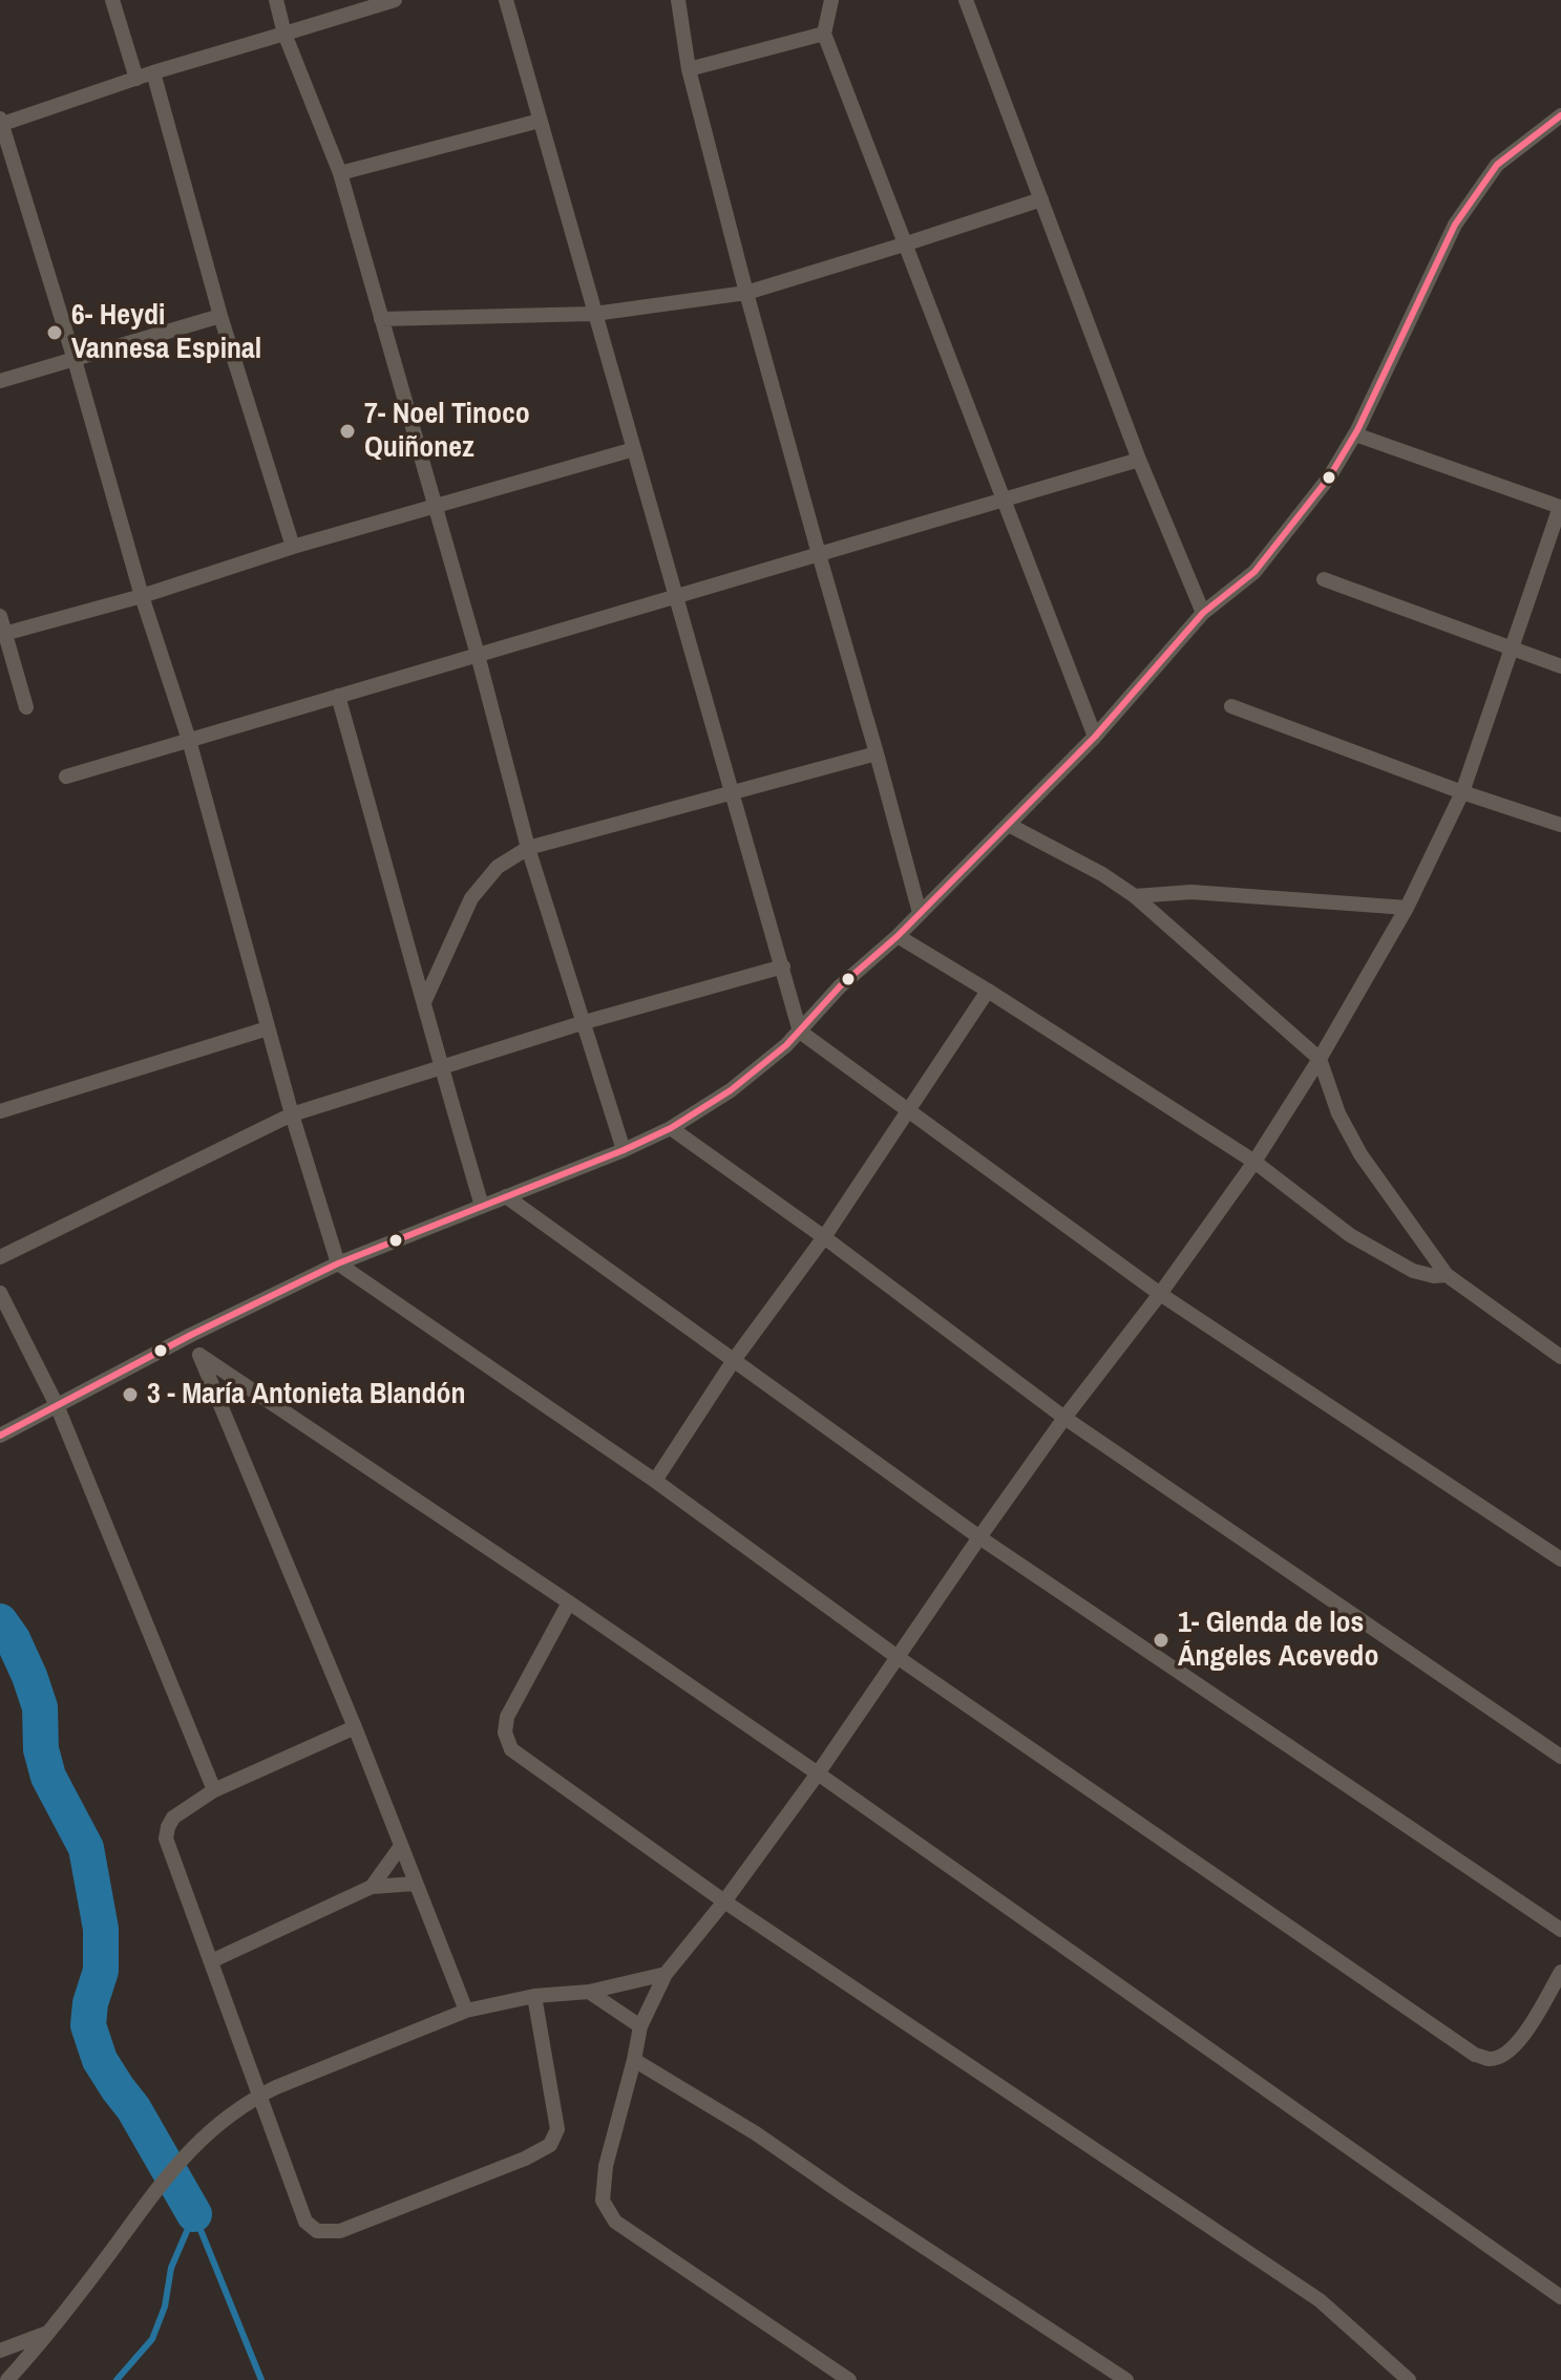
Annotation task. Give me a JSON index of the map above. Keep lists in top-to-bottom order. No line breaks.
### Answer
{"places":["6- Heydi Vannesa Espinal","7- Noel Tinoco Quiñonez","3 - María Antonieta Blandón","1- Glenda de los Ángeles Acevedo"]}
